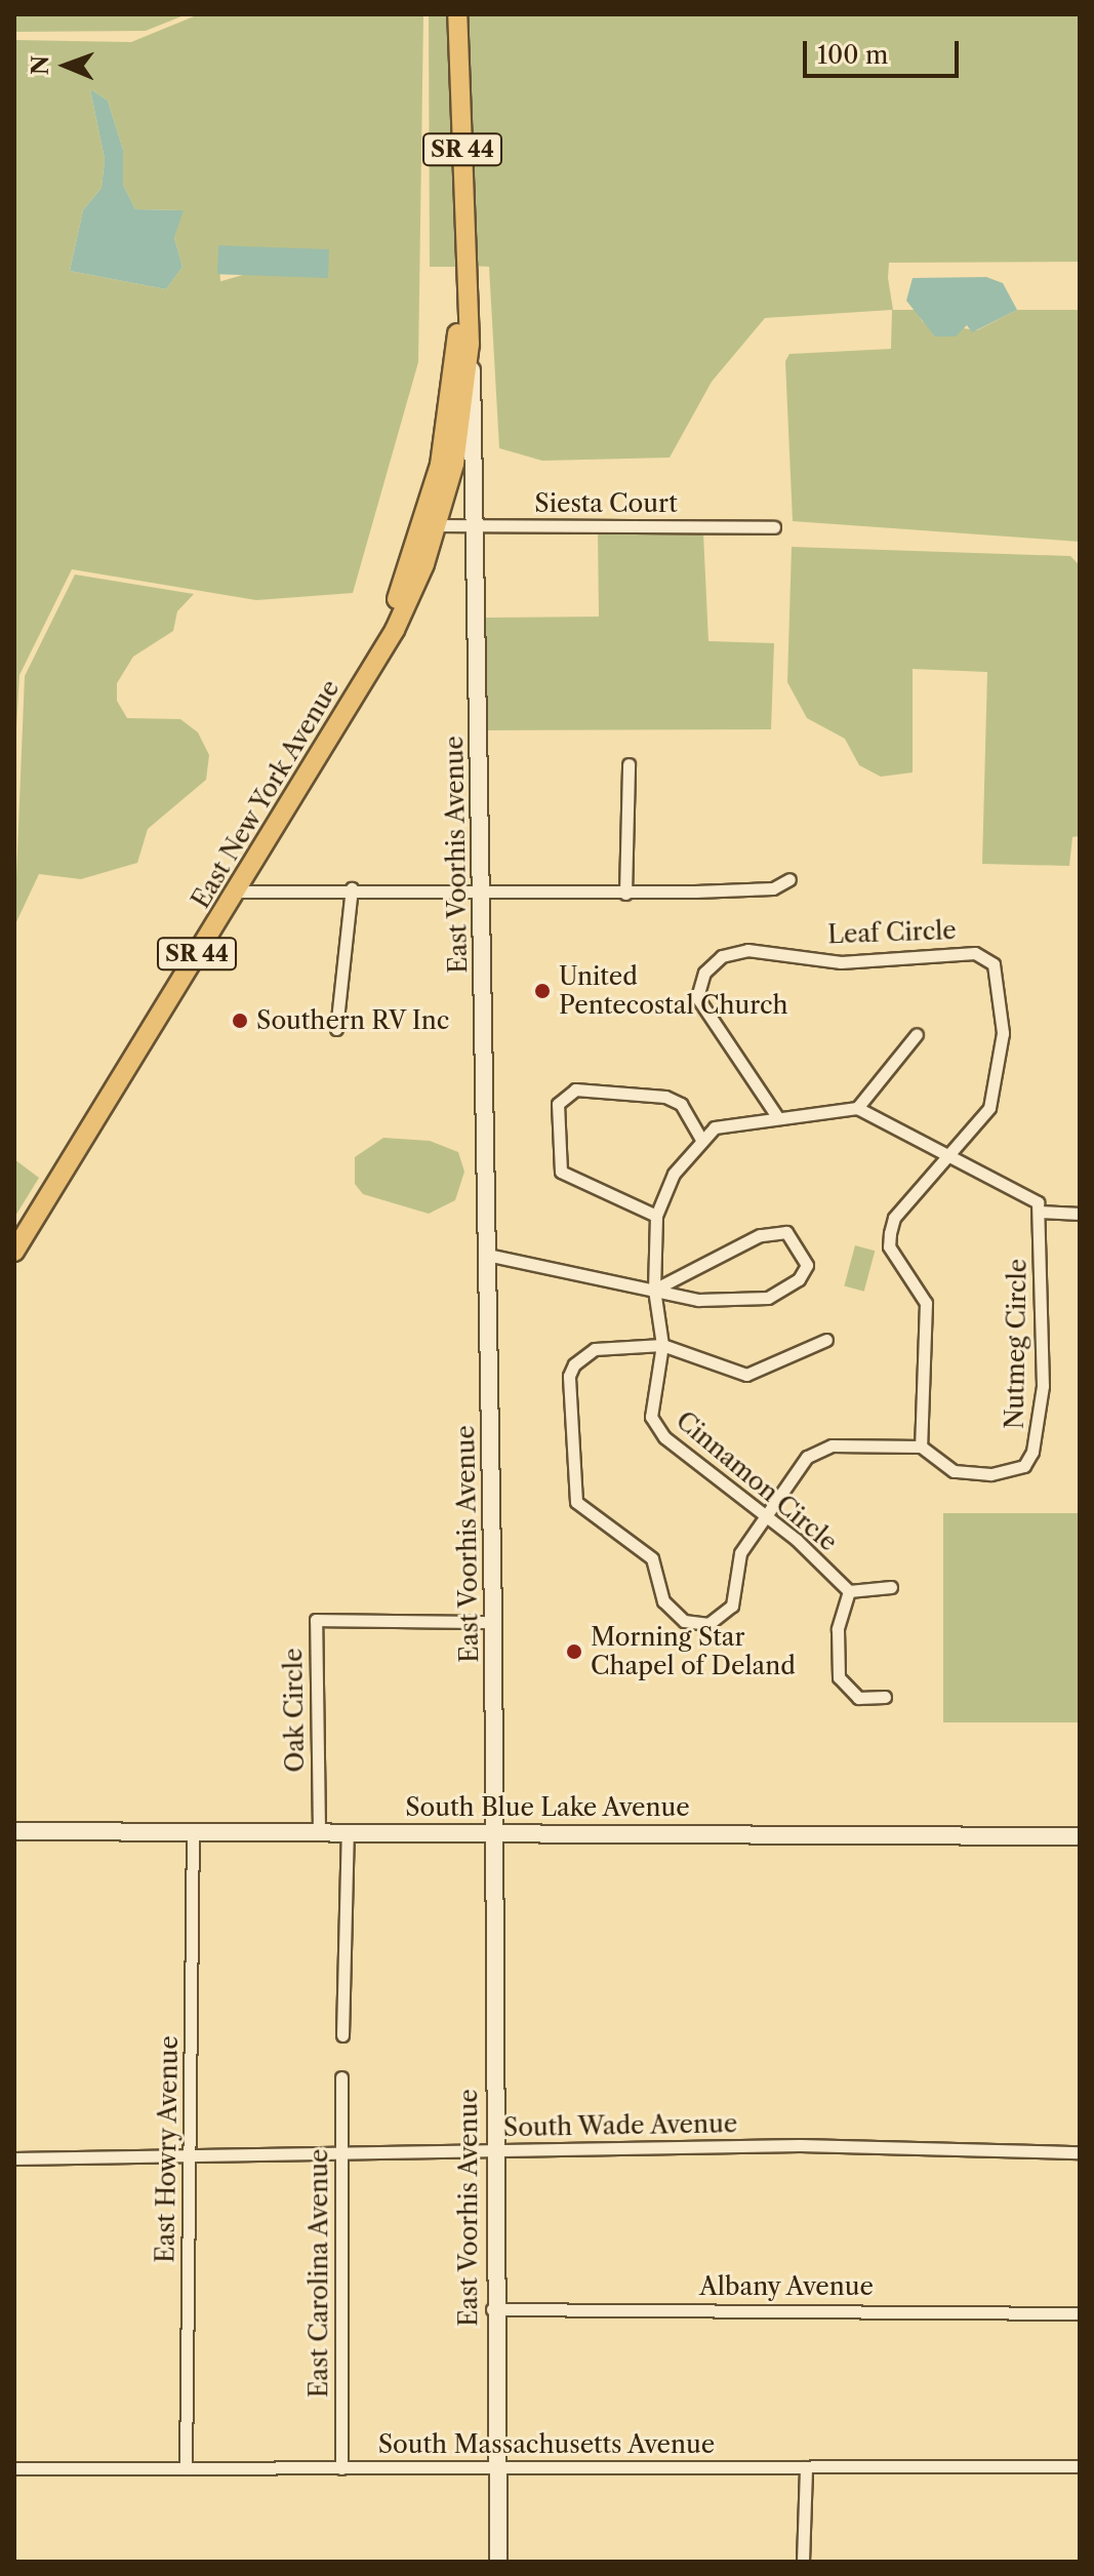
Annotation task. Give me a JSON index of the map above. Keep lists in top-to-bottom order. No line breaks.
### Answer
{"streets":{"main road":["SR 44","East New York Avenue"],"street":["Siesta Court","East Voorhis Avenue","Leaf Circle","Nutmeg Circle","Cinnamon Circle","Oak Circle","South Blue Lake Avenue","South Wade Avenue","East Howry Avenue","East Carolina Avenue","Albany Avenue","South Massachusetts Avenue"]},"crossings":[["Siesta Court","East New York Avenue"],["Siesta Court","East Voorhis Avenue"],["East New York Avenue","East Voorhis Avenue"],["East Voorhis Avenue","Oak Circle"],["East Voorhis Avenue","South Blue Lake Avenue"],["East Voorhis Avenue","South Wade Avenue"],["East Voorhis Avenue","Albany Avenue"],["East Voorhis Avenue","South Massachusetts Avenue"],["Leaf Circle","Cinnamon Circle"],["Oak Circle","South Blue Lake Avenue"],["South Blue Lake Avenue","East Howry Avenue"],["South Wade Avenue","East Howry Avenue"],["South Wade Avenue","East Carolina Avenue"],["East Howry Avenue","South Massachusetts Avenue"],["East Carolina Avenue","South Massachusetts Avenue"]],"places":["United Pentecostal Church","Southern RV Inc","Morning Star Chapel of Deland"],"scale_bar":"100 m","north":"left"}
